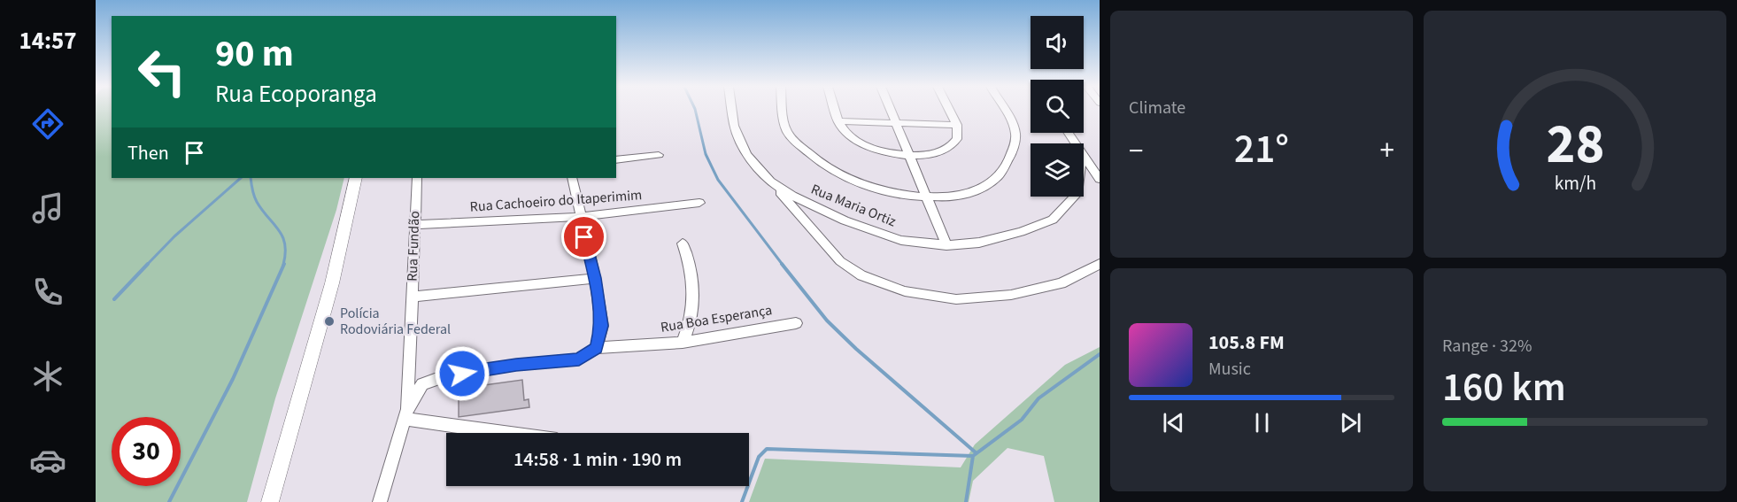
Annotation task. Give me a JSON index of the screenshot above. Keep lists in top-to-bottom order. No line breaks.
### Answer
{"streets":{"street":["Rua Cachoeiro do Itaperimim","Rua Maria Ortiz","Rua Fundão","Rua Boa Esperança"]},"crossings":[["Rua Cachoeiro do Itaperimim","Rua Fundão"],["Rua Fundão","Rua Boa Esperança"]],"places":["Polícia Rodoviária Federal"],"page":{"tabs":"14:57","tile":["Climate",["Range · 32%","160 km"]],"turn":["90 m","Rua Ecoporanga"],"then":"Then","heat":["−","21°","+"],"song":["105.8 FM","Music"],"limit":"30","trip":"14:58 · 1 min · 190 m","gauge":["28","km/h"]}}
